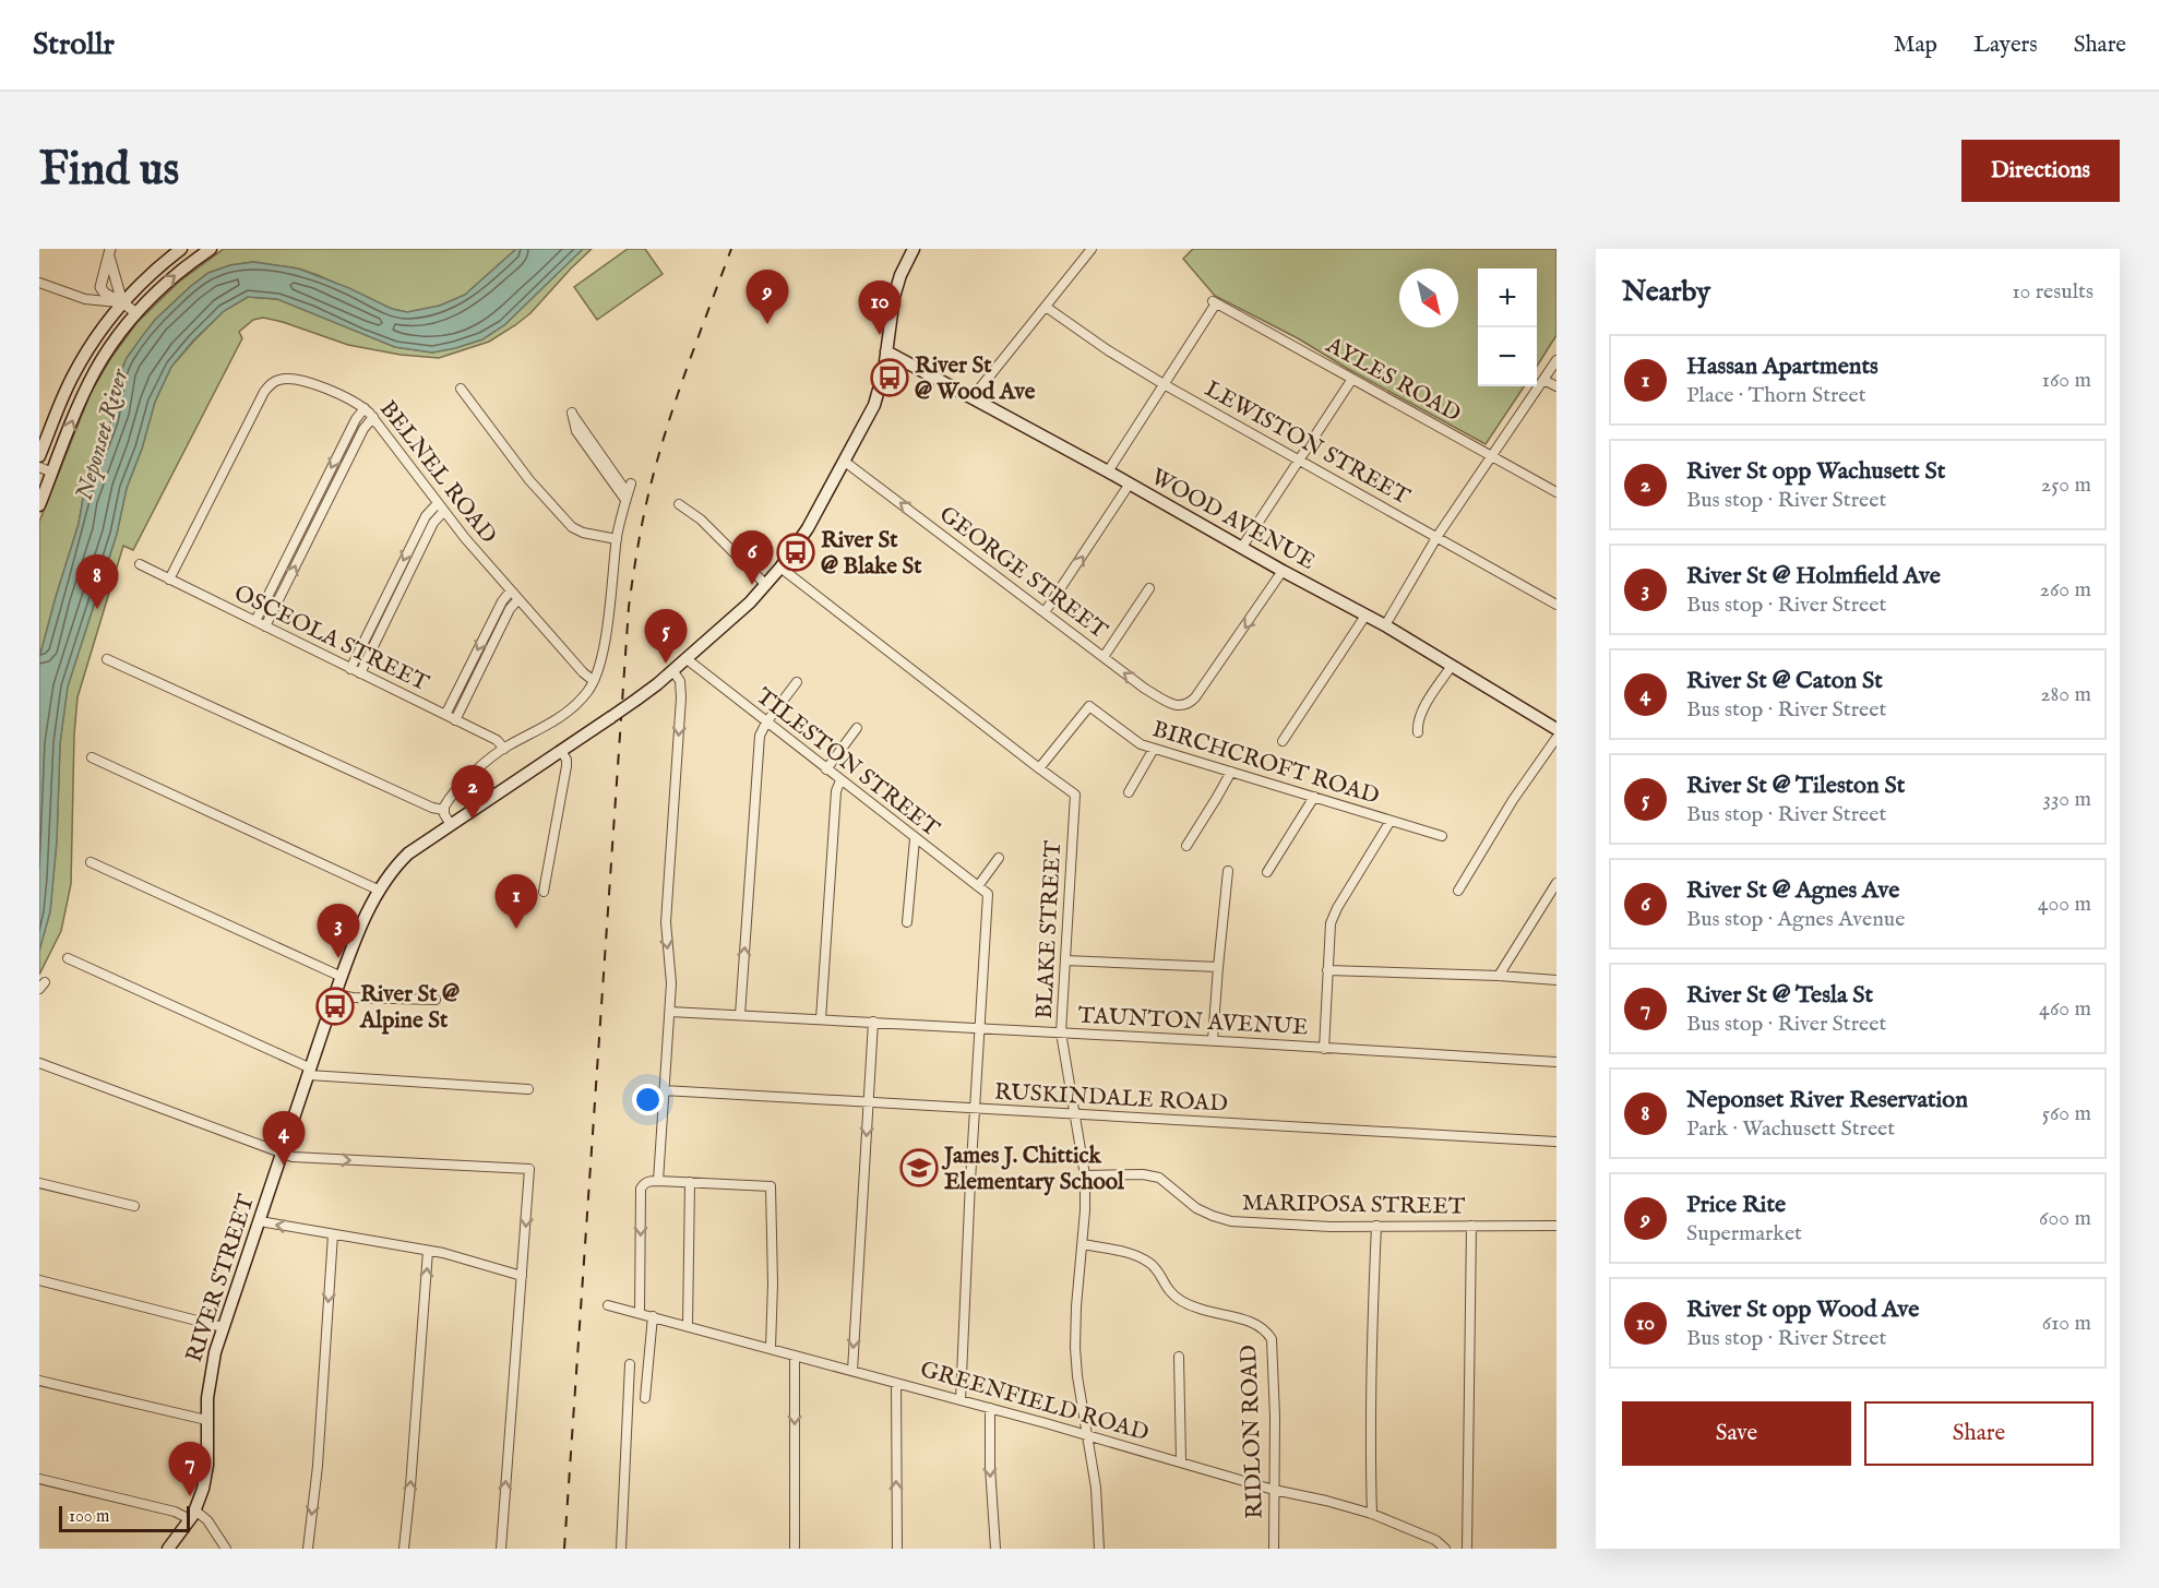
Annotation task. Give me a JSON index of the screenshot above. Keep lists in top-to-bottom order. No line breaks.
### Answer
{"streets":{"main road":["WOOD AVENUE","RIVER STREET"],"street":["AYLES ROAD","LEWISTON STREET","BELNEL ROAD","GEORGE STREET","OSCEOLA STREET","TILESTON STREET","BIRCHCROFT ROAD","BLAKE STREET","TAUNTON AVENUE","RUSKINDALE ROAD","MARIPOSA STREET","GREENFIELD ROAD","RIDLON ROAD"]},"crossings":[["AYLES ROAD","LEWISTON STREET"],["BELNEL ROAD","OSCEOLA STREET"],["WOOD AVENUE","GEORGE STREET"],["WOOD AVENUE","RIVER STREET"],["GEORGE STREET","RIVER STREET"],["TILESTON STREET","TAUNTON AVENUE"],["TILESTON STREET","RIVER STREET"],["BIRCHCROFT ROAD","BLAKE STREET"],["BLAKE STREET","TAUNTON AVENUE"],["BLAKE STREET","RUSKINDALE ROAD"],["BLAKE STREET","MARIPOSA STREET"],["BLAKE STREET","RIVER STREET"],["BLAKE STREET","GREENFIELD ROAD"],["BLAKE STREET","RIDLON ROAD"],["GREENFIELD ROAD","RIDLON ROAD"]],"water":["Neponset River"],"places":{"bus stop":["River St @ Wood Ave","River St @ Blake St","River St @ Alpine St"],"school or university":["James J. Chittick Elementary School"]},"scale_bar":"100 m","north":"bottom right","page":{"header":"Strollr","nav":["Map","Layers","Share"],"buttons":["Directions",["Save","Share"]],"title":"Find us","heading":["Nearby","10 results"],"map_buttons":["+","−"],"pins":["9","10","6","8","5","2","1","3","4","7"],"list":[{"mark":"1","name":"Hassan Apartments","note":"Place · Thorn Street","value":"160 m"},{"mark":"2","name":"River St opp Wachusett St","note":"Bus stop · River Street","value":"250 m"},{"mark":"3","name":"River St @ Holmfield Ave","note":"Bus stop · River Street","value":"260 m"},{"mark":"4","name":"River St @ Caton St","note":"Bus stop · River Street","value":"280 m"},{"mark":"5","name":"River St @ Tileston St","note":"Bus stop · River Street","value":"330 m"},{"mark":"6","name":"River St @ Agnes Ave","note":"Bus stop · Agnes Avenue","value":"400 m"},{"mark":"7","name":"River St @ Tesla St","note":"Bus stop · River Street","value":"460 m"},{"mark":"8","name":"Neponset River Reservation","note":"Park · Wachusett Street","value":"560 m"},{"mark":"9","name":"Price Rite","note":"Supermarket","value":"600 m"},{"mark":"10","name":"River St opp Wood Ave","note":"Bus stop · River Street","value":"610 m"}],"scale":"100 m"}}
